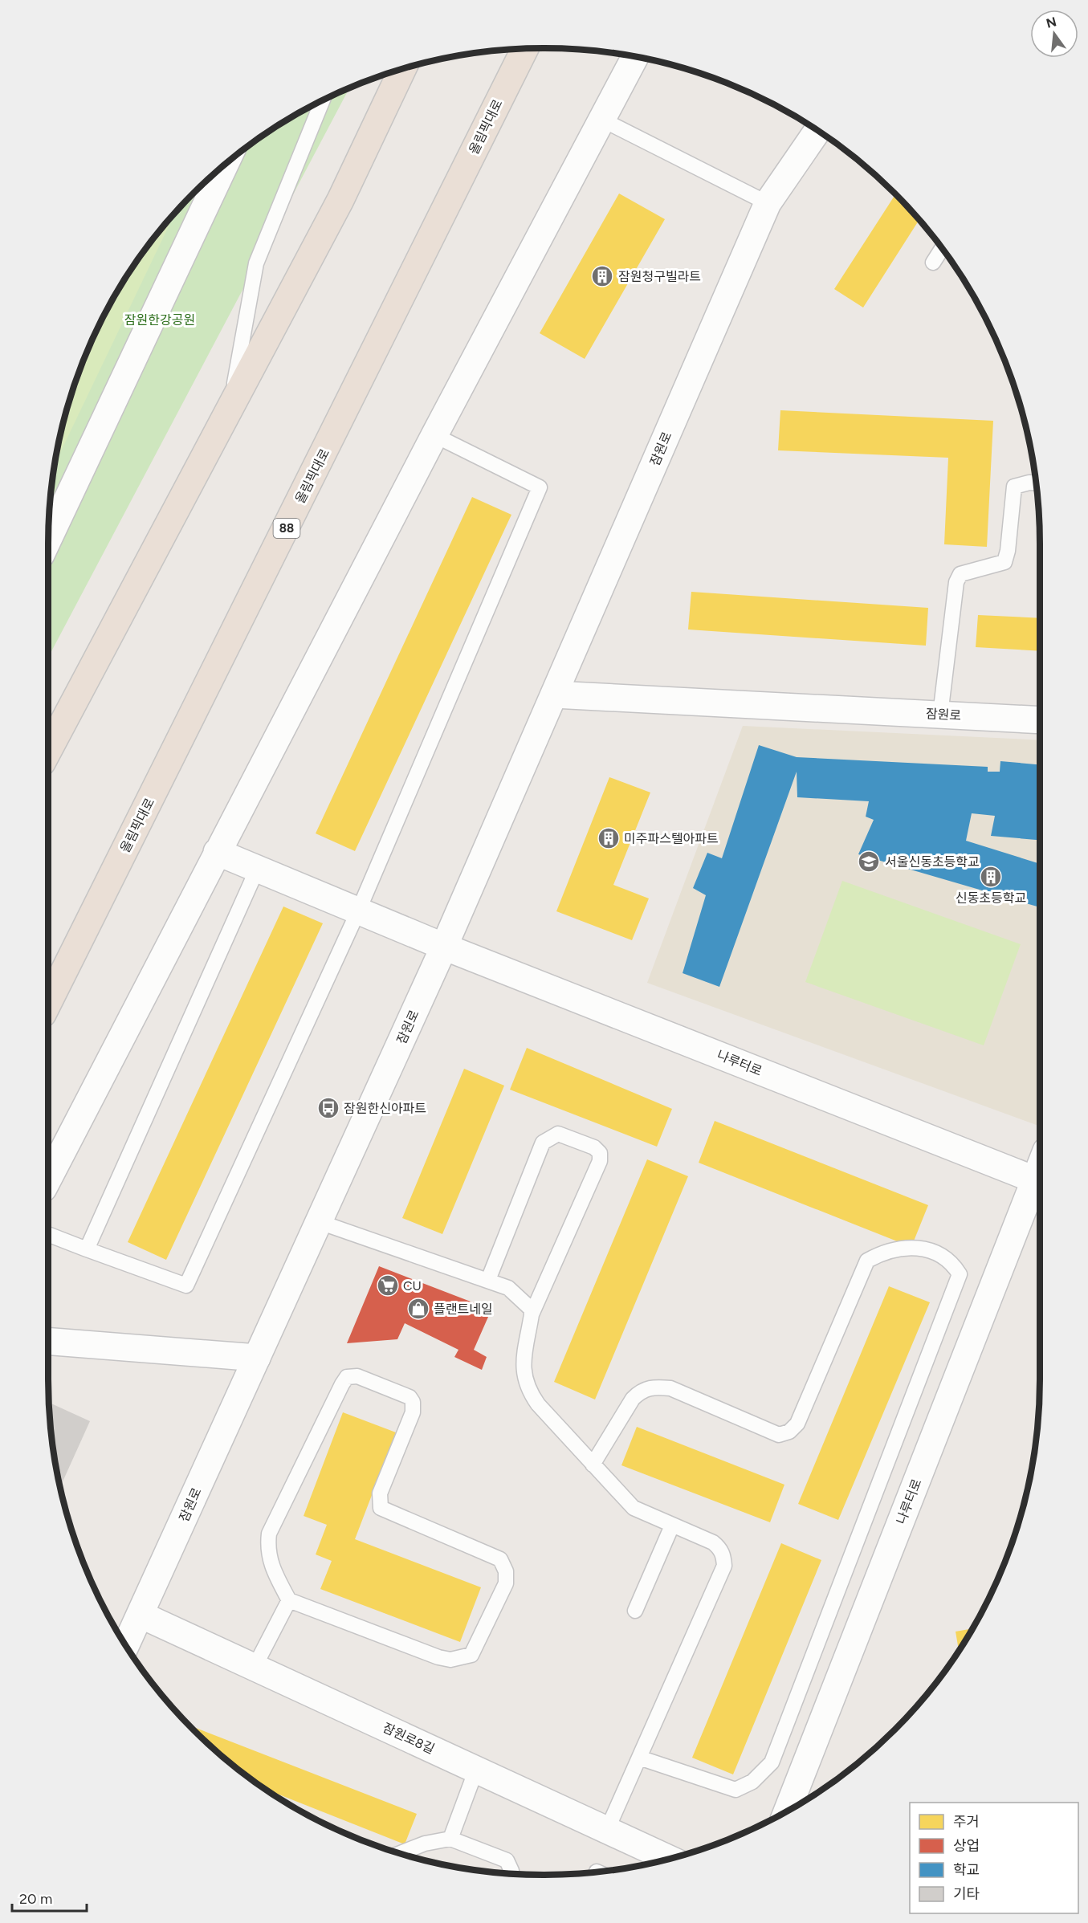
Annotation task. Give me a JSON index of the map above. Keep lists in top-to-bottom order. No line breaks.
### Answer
{"streets":{"highway":["올림픽대로","88"],"street":["잠원로","나루터로","잠원로8길"]},"crossings":[["잠원로","나루터로"],["잠원로","잠원로8길"]],"parks":["잠원한강공원"],"places":{"building":["잠원청구빌라트","미주파스텔아파트","신동초등학교"],"school or university":["서울신동초등학교"],"bus stop":["잠원한신아파트"],"supermarket":["CU"],"shop":["플랜트네일"]},"legend":["주거","상업","학교","기타"],"scale_bar":"20 m","north":"top"}
